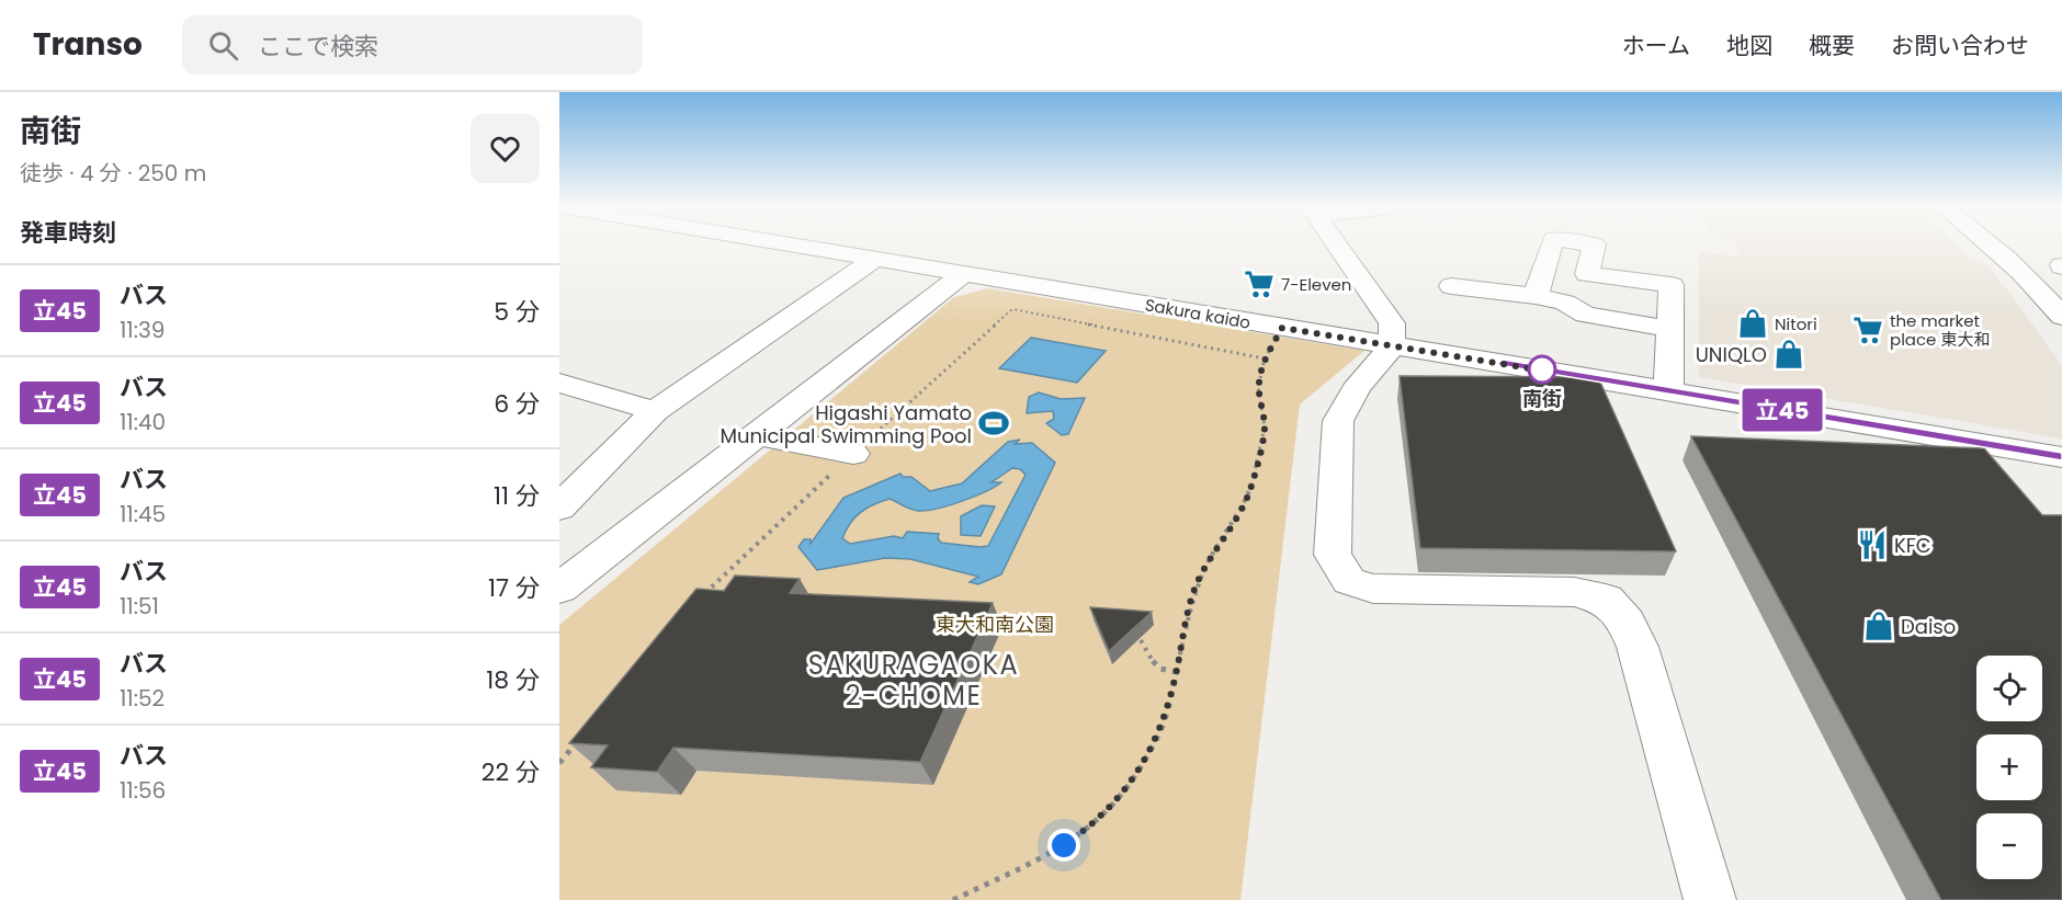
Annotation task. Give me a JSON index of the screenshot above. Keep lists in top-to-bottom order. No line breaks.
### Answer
{"streets":{"street":["Sakura kaido"]},"districts":["SAKURAGAOKA 2-CHOME"],"parks":["東大和南公園"],"places":{"supermarket":["7-Eleven","the market place 東大和"],"shop":["Nitori","UNIQLO","Daiso"],"other":["南街"],"sports":["Higashi Yamato Municipal Swimming Pool"],"restaurant":["KFC"]},"lines":["bus line 立45"],"page":{"header":"Transo","search":"ここで検索","nav":["ホーム","地図","概要","お問い合わせ"],"heading":[["南街","徒歩 · 4 分 · 250 m"],"発車時刻"],"on_map":"立45","list":[{"mark":"立45","name":"バス","note":"11:39","value":"5 分"},{"mark":"立45","name":"バス","note":"11:40","value":"6 分"},{"mark":"立45","name":"バス","note":"11:45","value":"11 分"},{"mark":"立45","name":"バス","note":"11:51","value":"17 分"},{"mark":"立45","name":"バス","note":"11:52","value":"18 分"},{"mark":"立45","name":"バス","note":"11:56","value":"22 分"}],"map_buttons":["+","−"]}}
